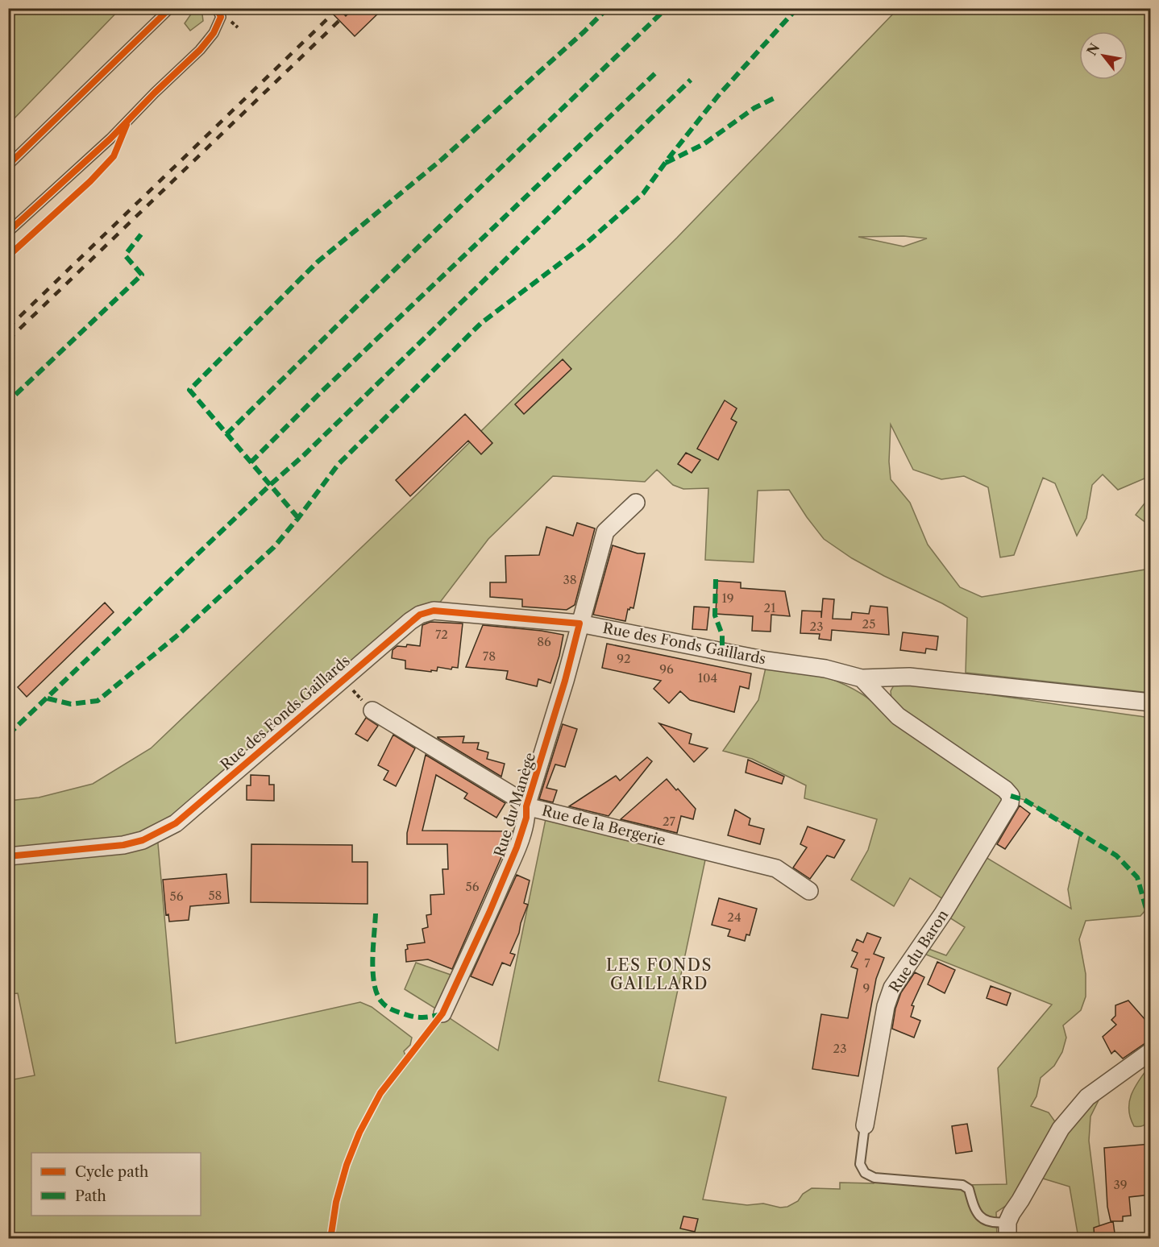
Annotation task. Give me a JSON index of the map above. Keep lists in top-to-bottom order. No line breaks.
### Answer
{"streets":{"street":["Rue des Fonds Gaillards","Rue du Manège","Rue de la Bergerie","Rue du Baron"]},"crossings":[["Rue des Fonds Gaillards","Rue du Manège"],["Rue des Fonds Gaillards","Rue du Baron"],["Rue du Manège","Rue de la Bergerie"]],"districts":["LES FONDS GAILLARD"],"house_numbers":["38","19","21","25","23","72","86","78","92","96","104","27","56","58","56","24","7","9","23","39"],"legend":["Cycle path","Path"],"north":"top left"}
